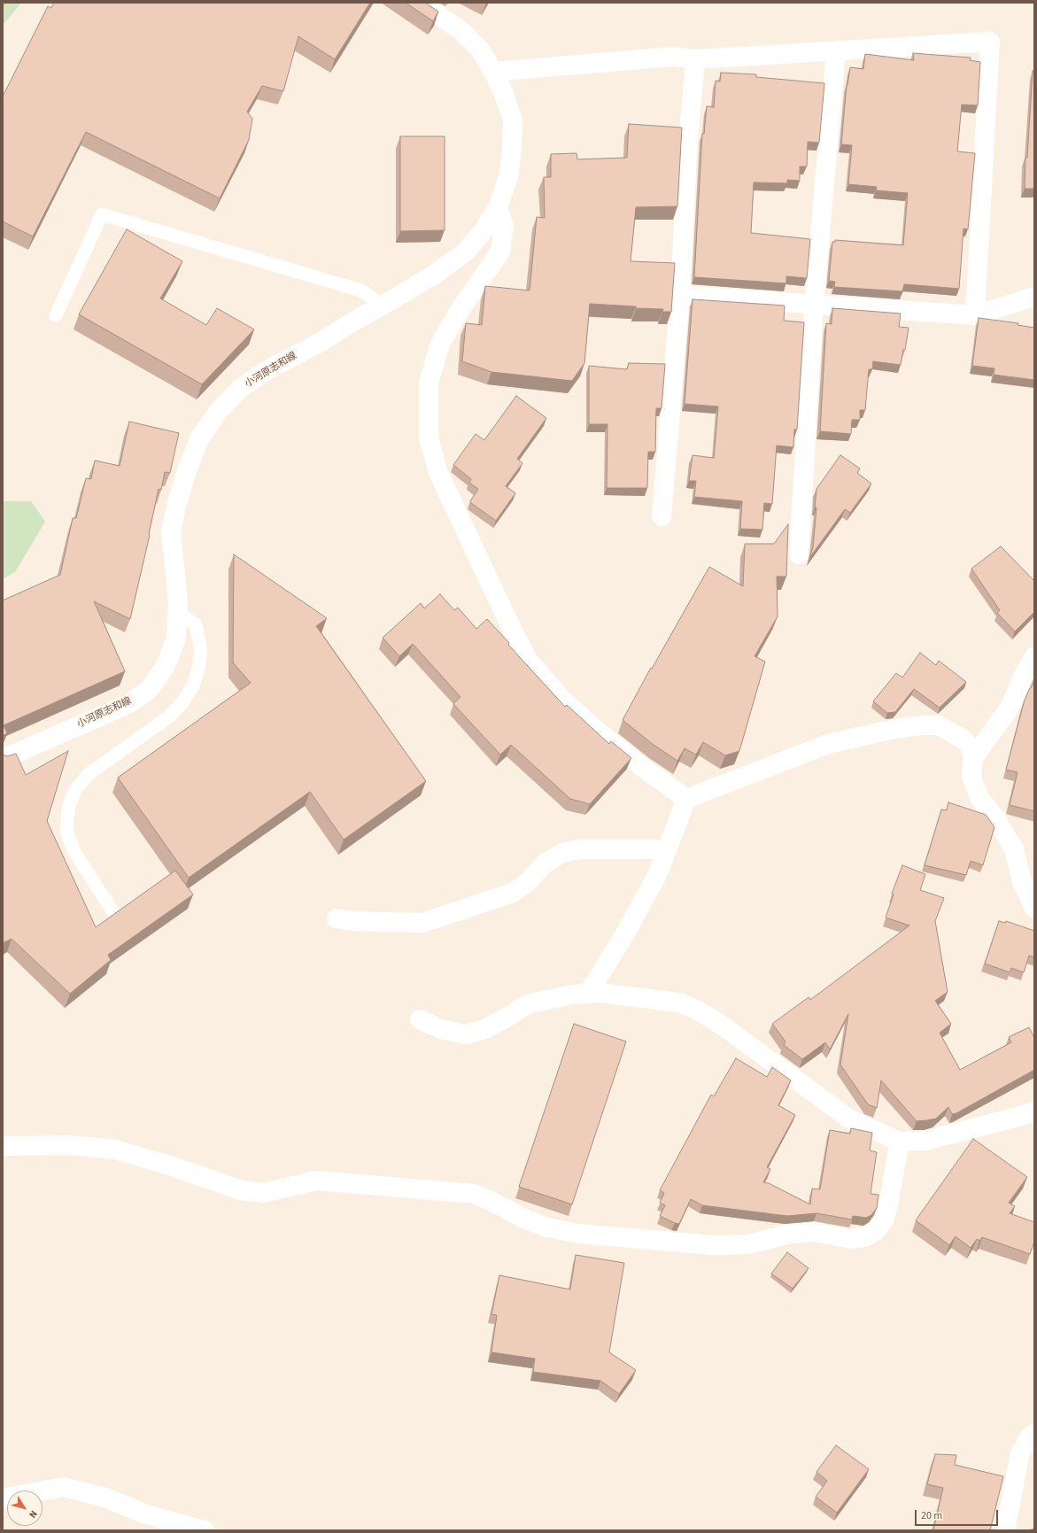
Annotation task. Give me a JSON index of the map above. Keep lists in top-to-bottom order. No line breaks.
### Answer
{"streets":{"street":["小河原志和線"]},"scale_bar":"20 m","north":"bottom right"}
